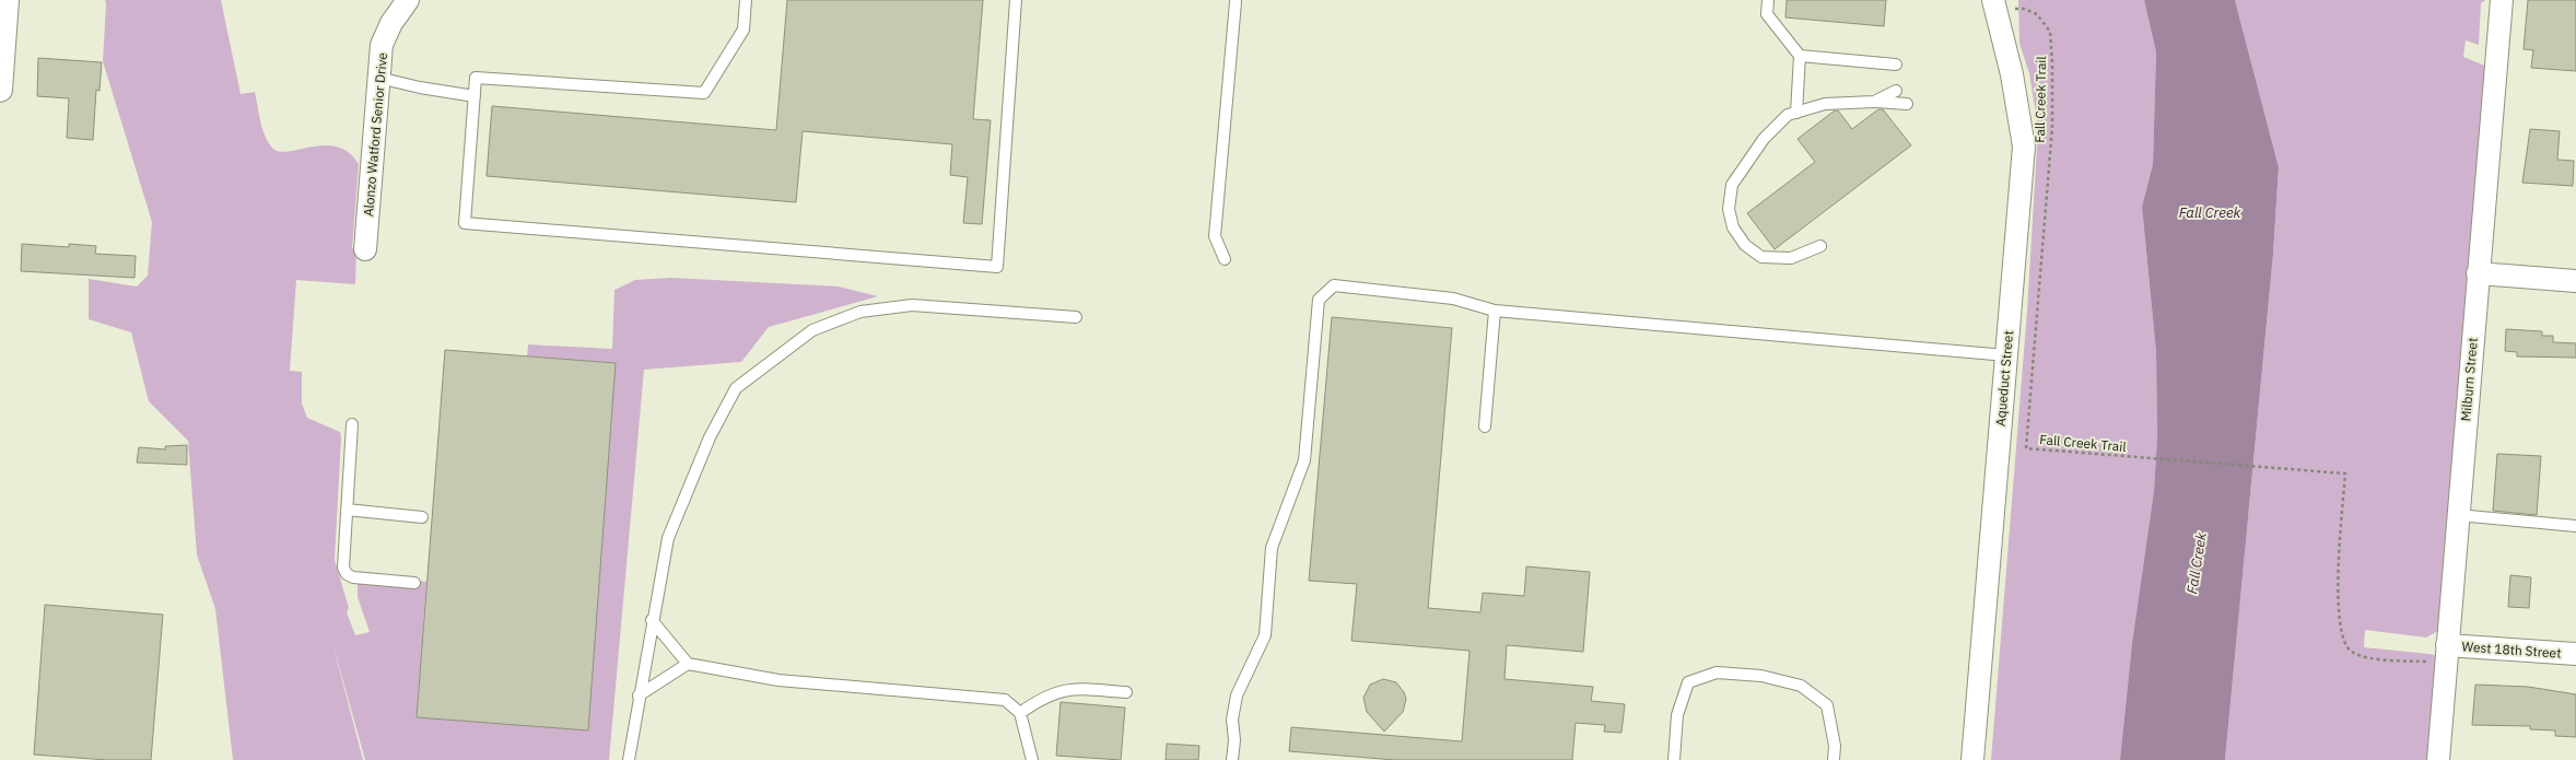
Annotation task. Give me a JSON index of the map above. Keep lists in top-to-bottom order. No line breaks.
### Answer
{"streets":{"street":["Alonzo Watford Senior Drive","Aqueduct Street","Milburn Street","West 18th Street"],"path":["Fall Creek Trail"]},"crossings":[["Fall Creek Trail","Aqueduct Street"],["Milburn Street","West 18th Street"]],"water":["Fall Creek"]}
